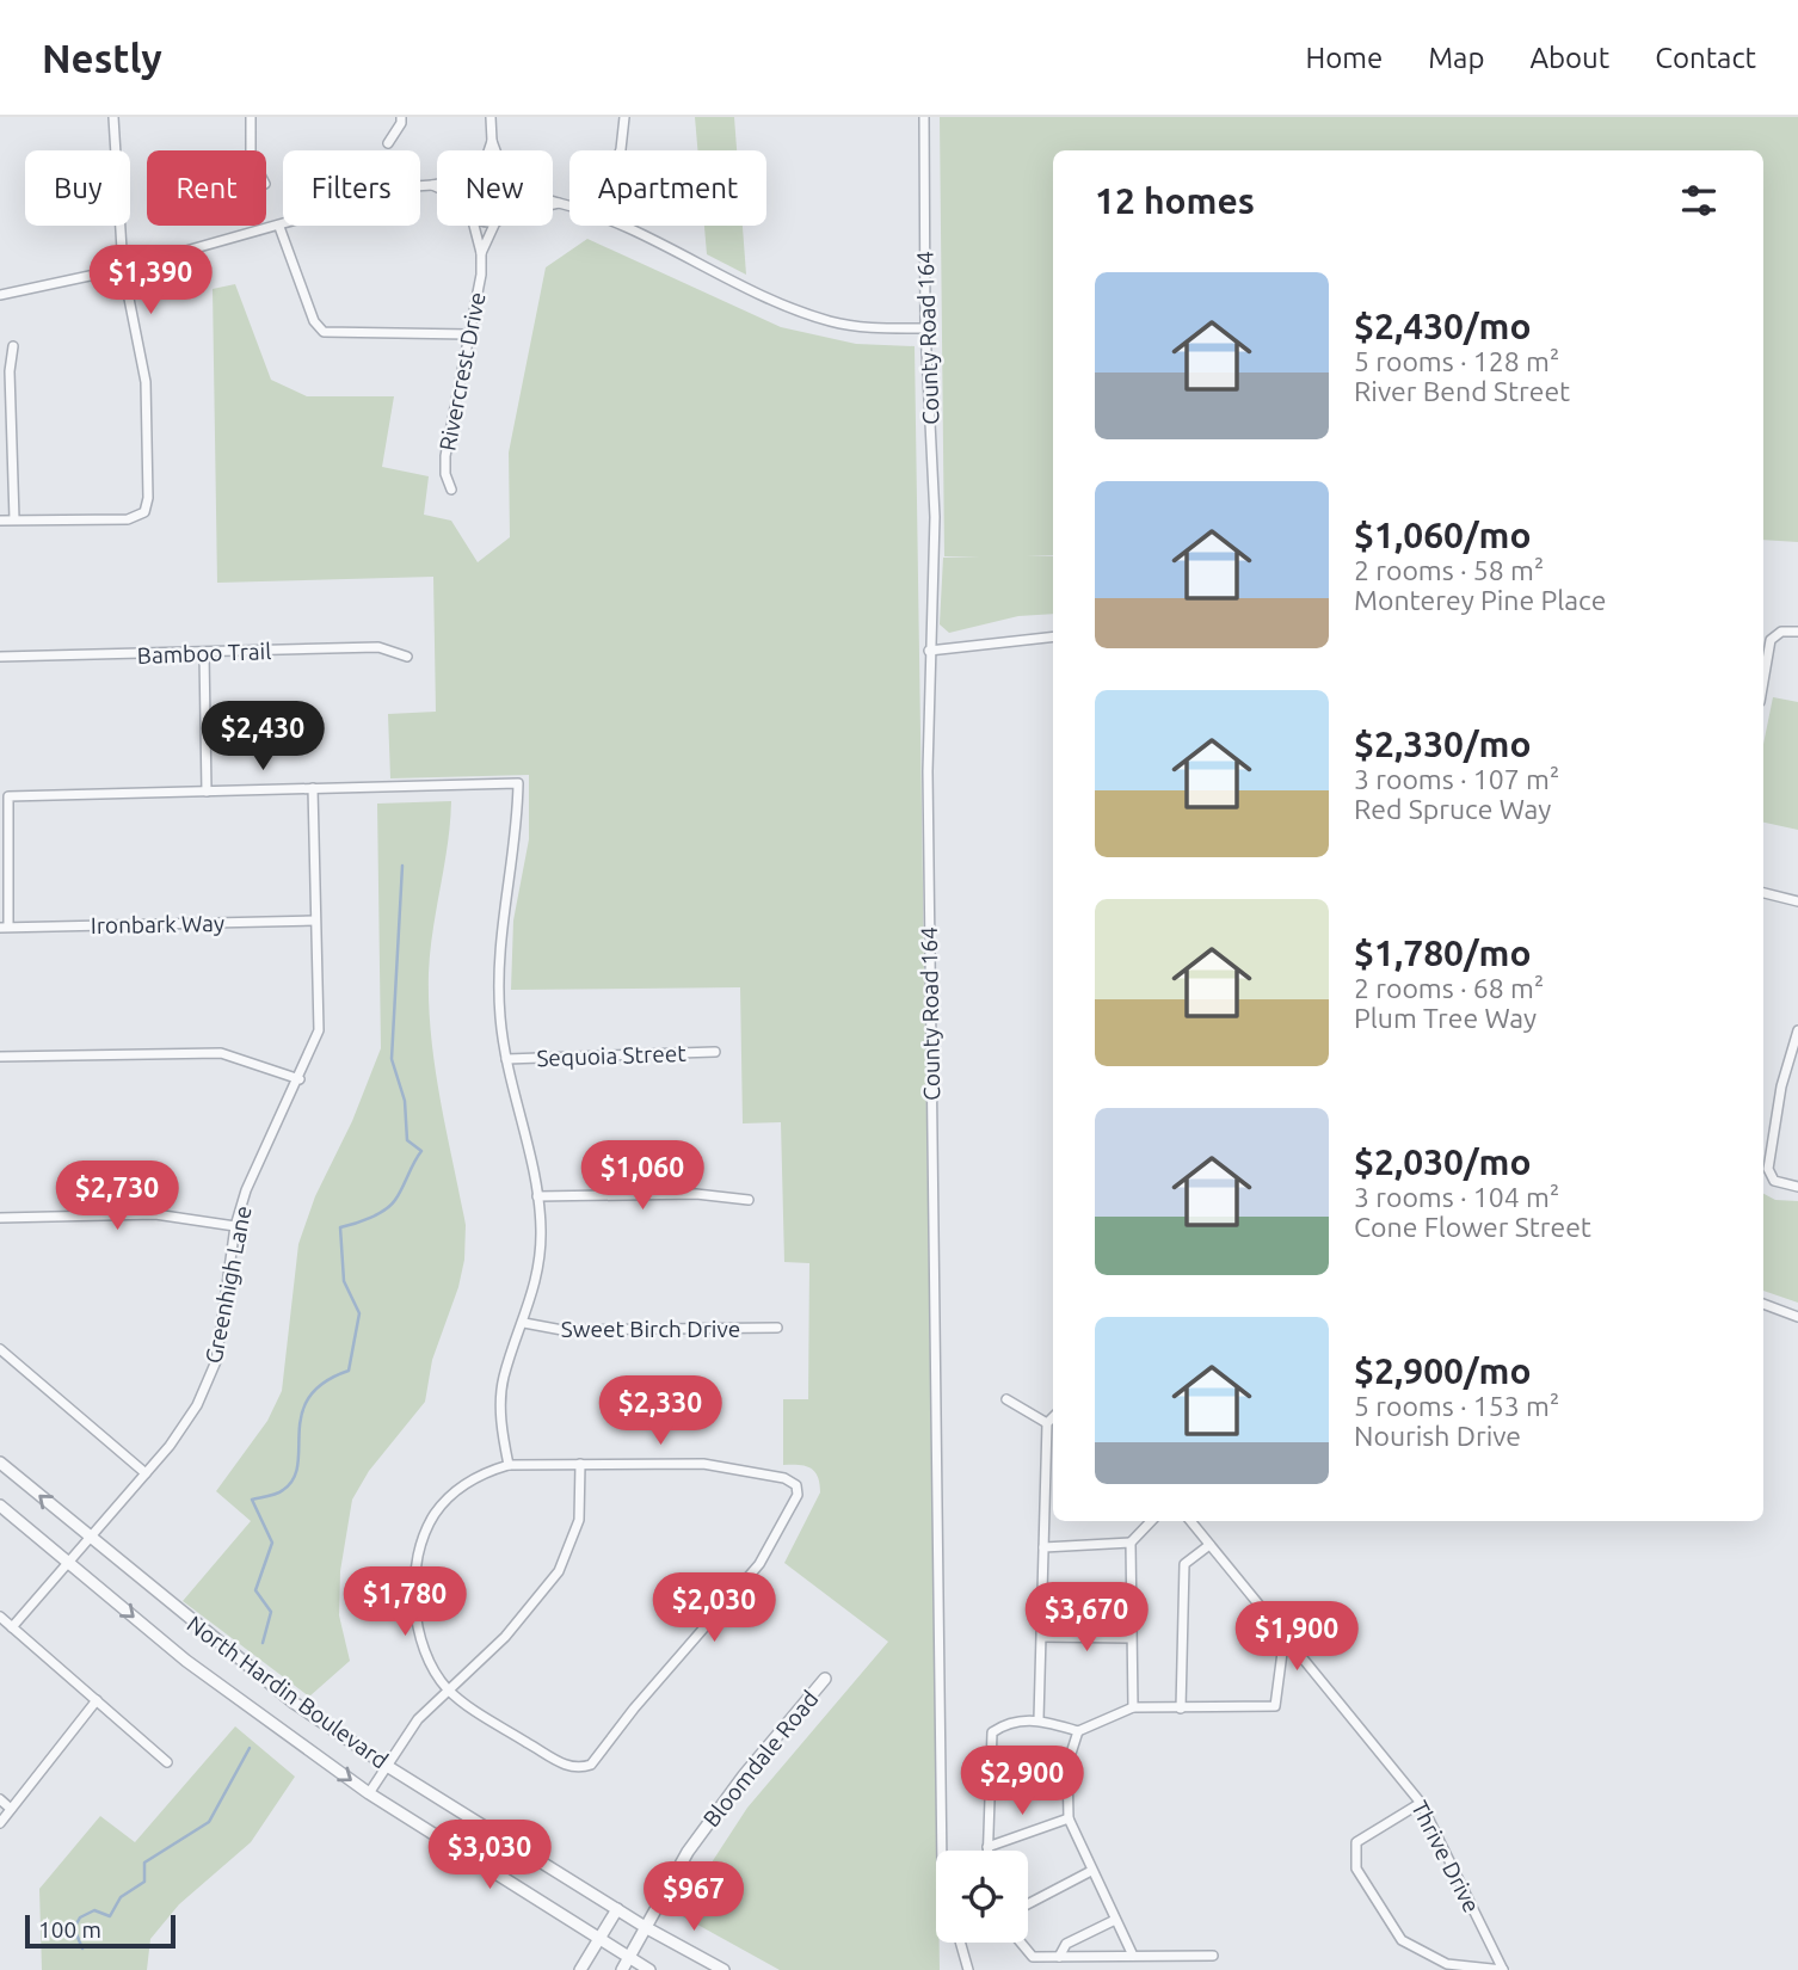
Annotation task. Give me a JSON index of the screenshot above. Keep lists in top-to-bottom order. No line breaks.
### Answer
{"streets":{"street":["County Road 164","Rivercrest Drive","Bamboo Trail","Ironbark Way","Sequoia Street","Greenhigh Lane","Sweet Birch Drive","North Hardin Boulevard","Bloomdale Road","Thrive Drive"]},"crossings":[["Ironbark Way","Greenhigh Lane"],["Greenhigh Lane","North Hardin Boulevard"],["North Hardin Boulevard","Bloomdale Road"]],"scale_bar":"100 m","page":{"header":"Nestly","nav":["Home","Map","About","Contact"],"chip":["Buy","Rent","Filters","New","Apartment"],"heading":"12 homes","price":["$1,390","$2,430","$1,060","$2,730","$2,330","$1,780","$2,030","$3,670","$1,900","$2,900","$3,030","$967"],"list":[{"name":"$2,430/mo","note":"5 rooms · 128 m² · River Bend Street"},{"name":"$1,060/mo","note":"2 rooms · 58 m² · Monterey Pine Place"},{"name":"$2,330/mo","note":"3 rooms · 107 m² · Red Spruce Way"},{"name":"$1,780/mo","note":"2 rooms · 68 m² · Plum Tree Way"},{"name":"$2,030/mo","note":"3 rooms · 104 m² · Cone Flower Street"},{"name":"$2,900/mo","note":"5 rooms · 153 m² · Nourish Drive"}],"scale":"100 m"}}
